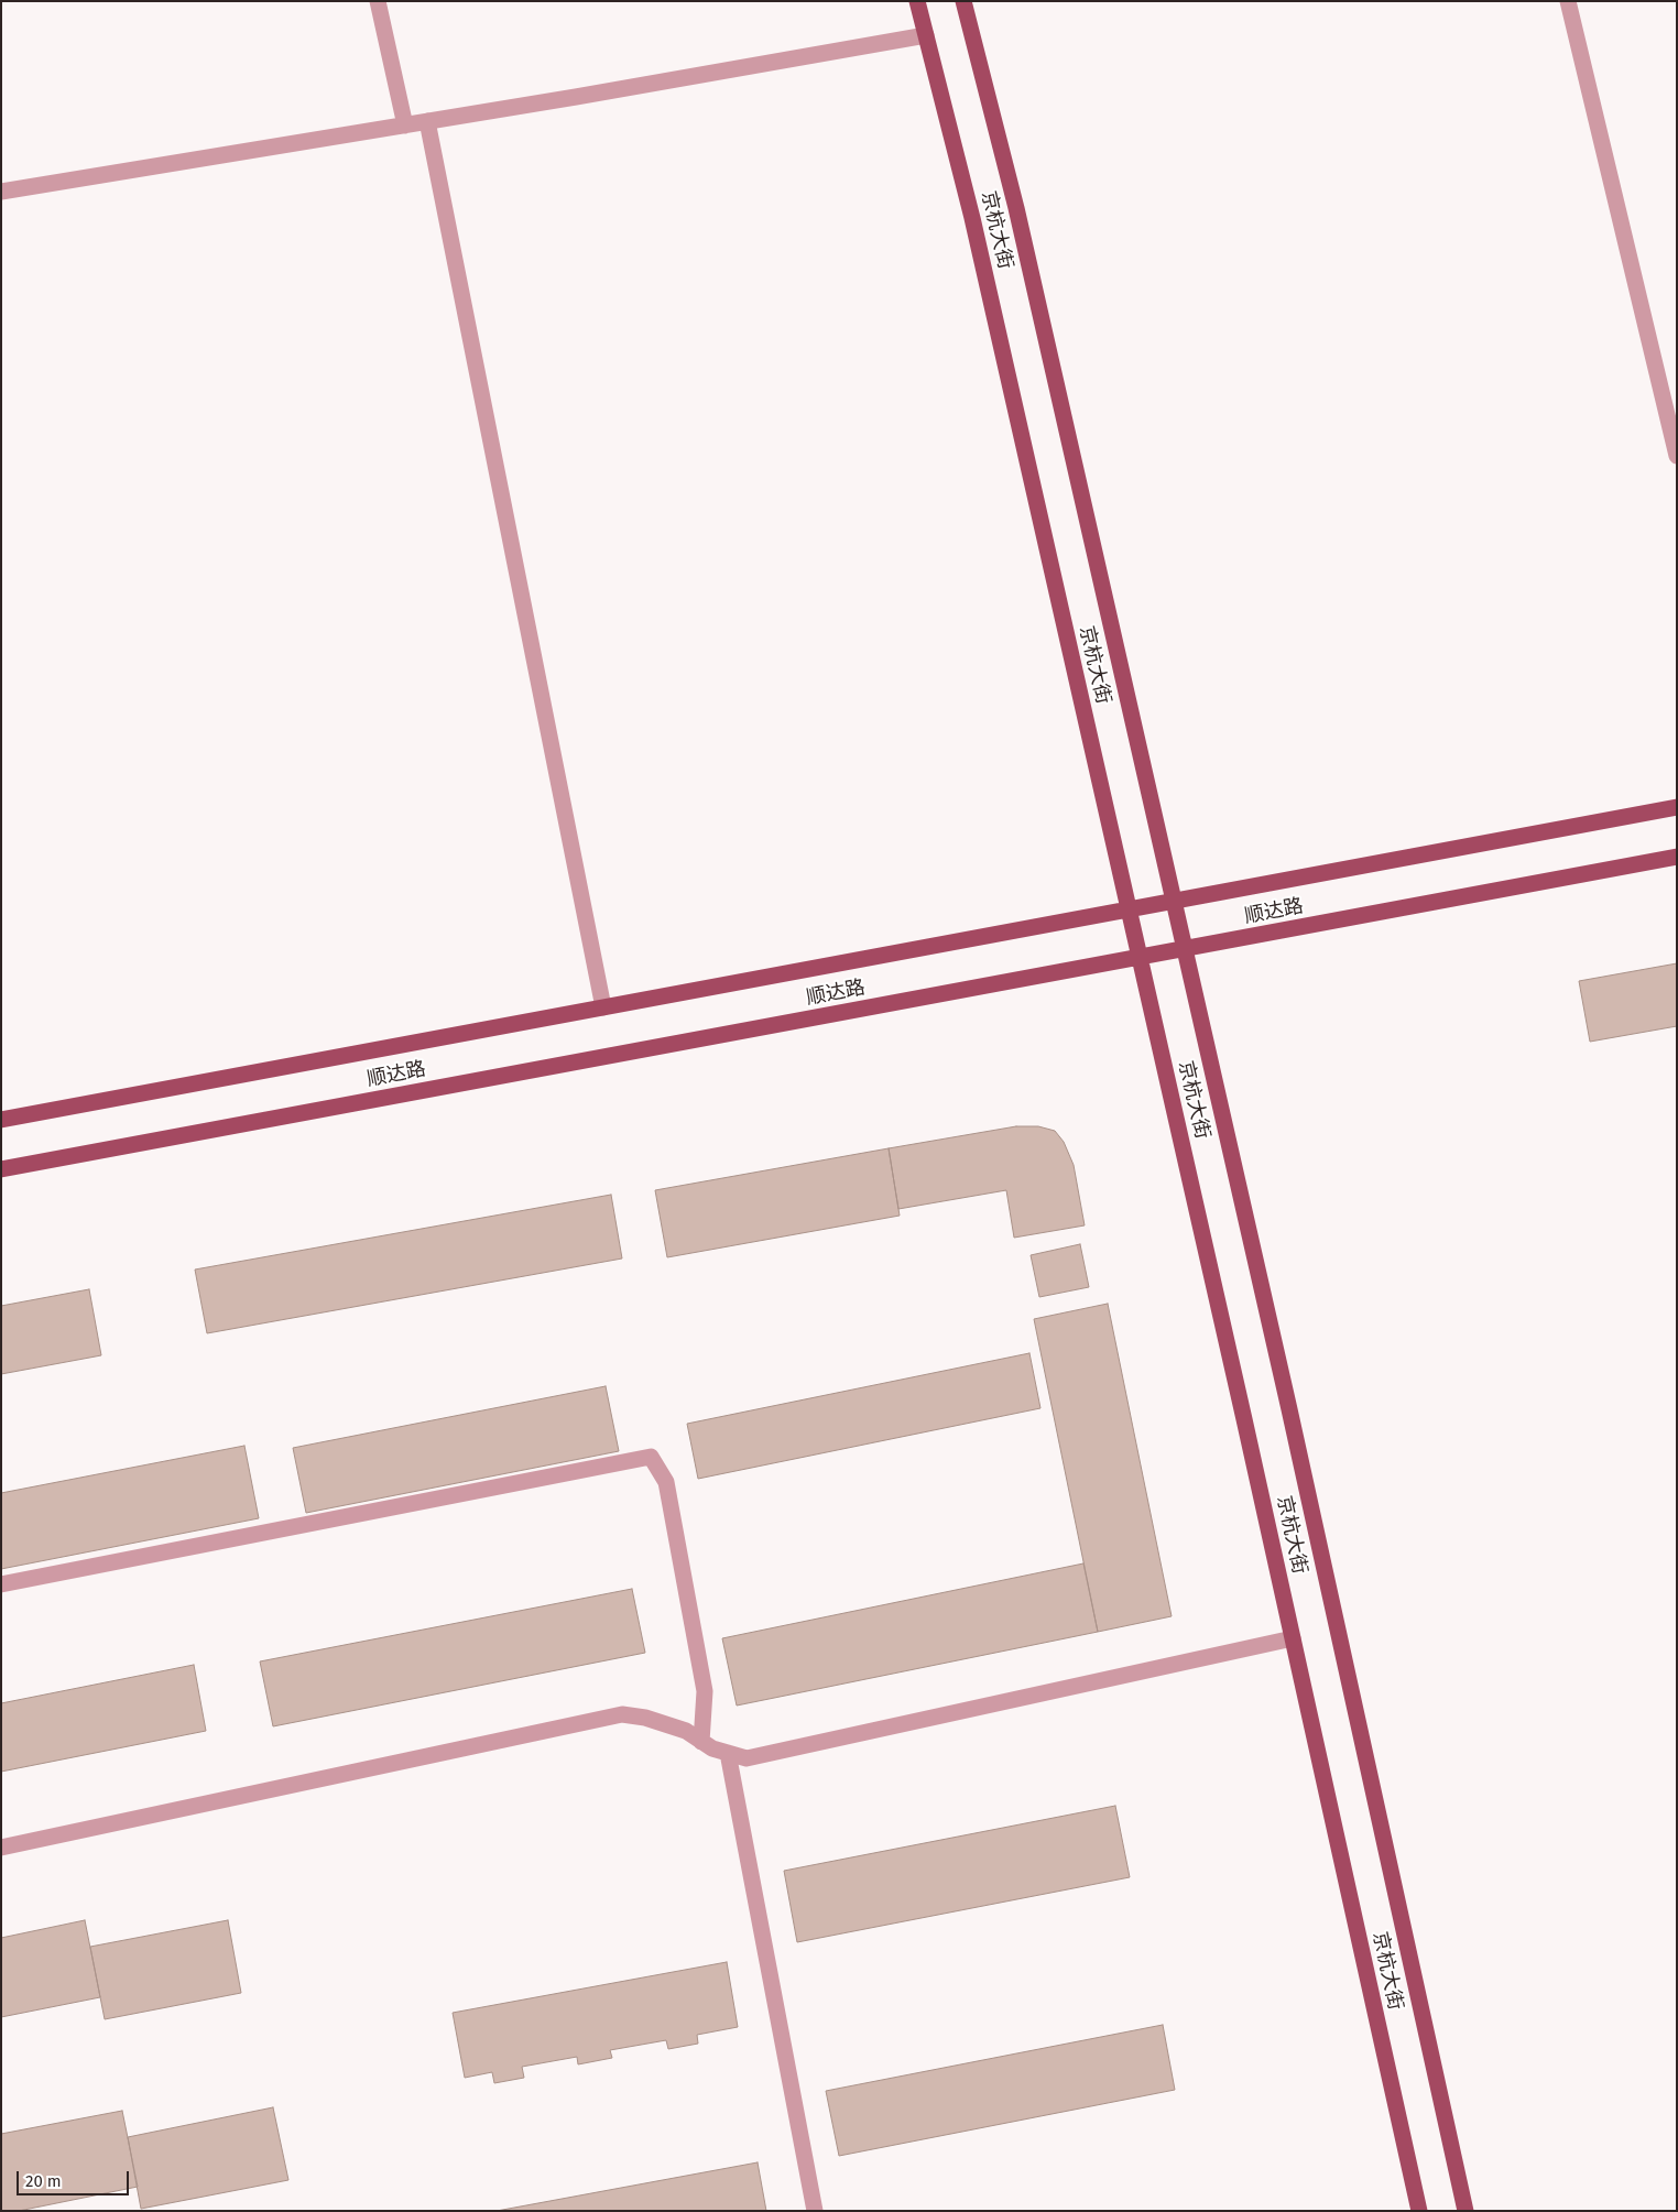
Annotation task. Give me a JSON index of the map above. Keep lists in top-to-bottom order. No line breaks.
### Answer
{"streets":{"main road":["京杭大街","顺达路"]},"crossings":[["京杭大街","顺达路"]],"scale_bar":"20 m"}
